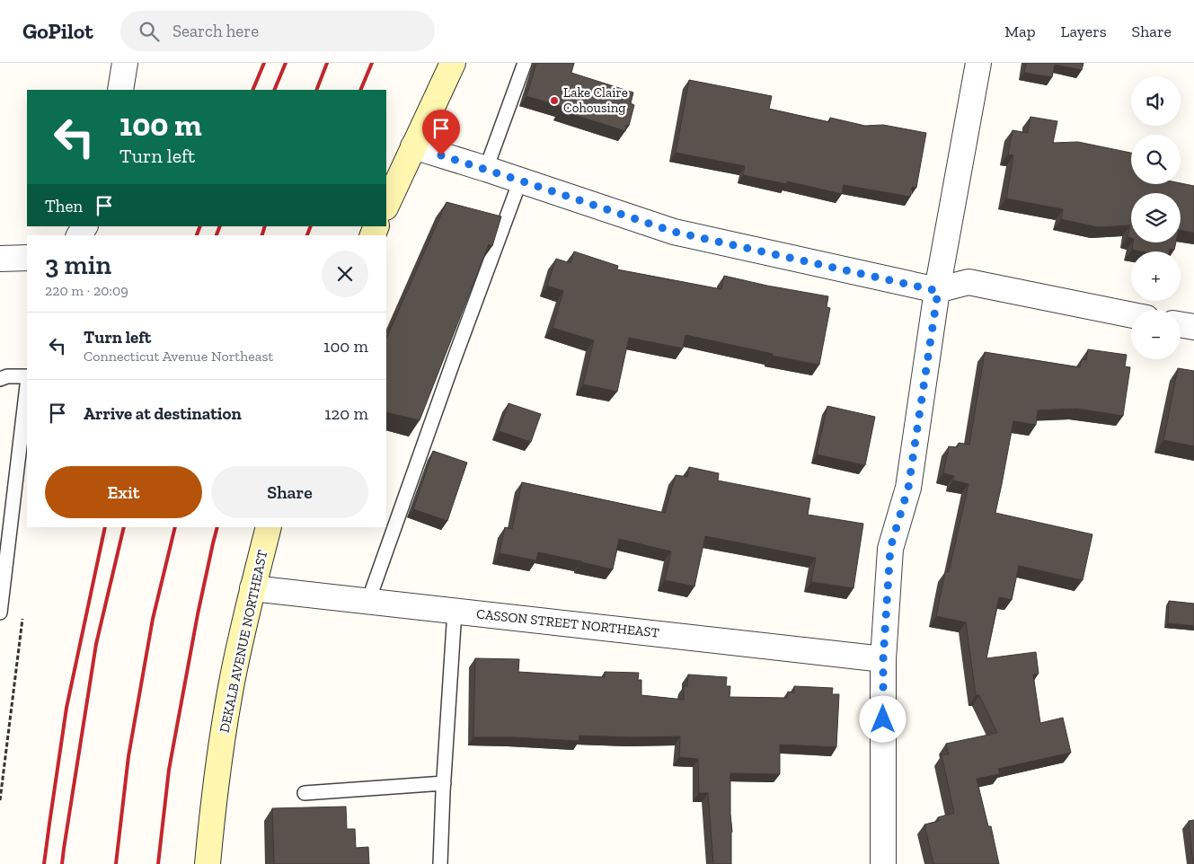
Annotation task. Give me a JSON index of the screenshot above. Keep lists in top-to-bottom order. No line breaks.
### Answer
{"streets":{"main road":["DEKALB AVENUE NORTHEAST"],"street":["CASSON STREET NORTHEAST"]},"crossings":[["CASSON STREET NORTHEAST","DEKALB AVENUE NORTHEAST"]],"places":["Lake Claire Cohousing"],"page":{"header":"GoPilot","search":"Search here","nav":["Map","Layers","Share"],"map_buttons":["+","−"],"turn":["100 m","Turn left"],"then":"Then","heading":["3 min","220 m · 20:09"],"list":[{"name":"Turn left","note":"Connecticut Avenue Northeast","value":"100 m"},{"name":"Arrive at destination","value":"120 m"}],"buttons":["Exit","Share"]}}
